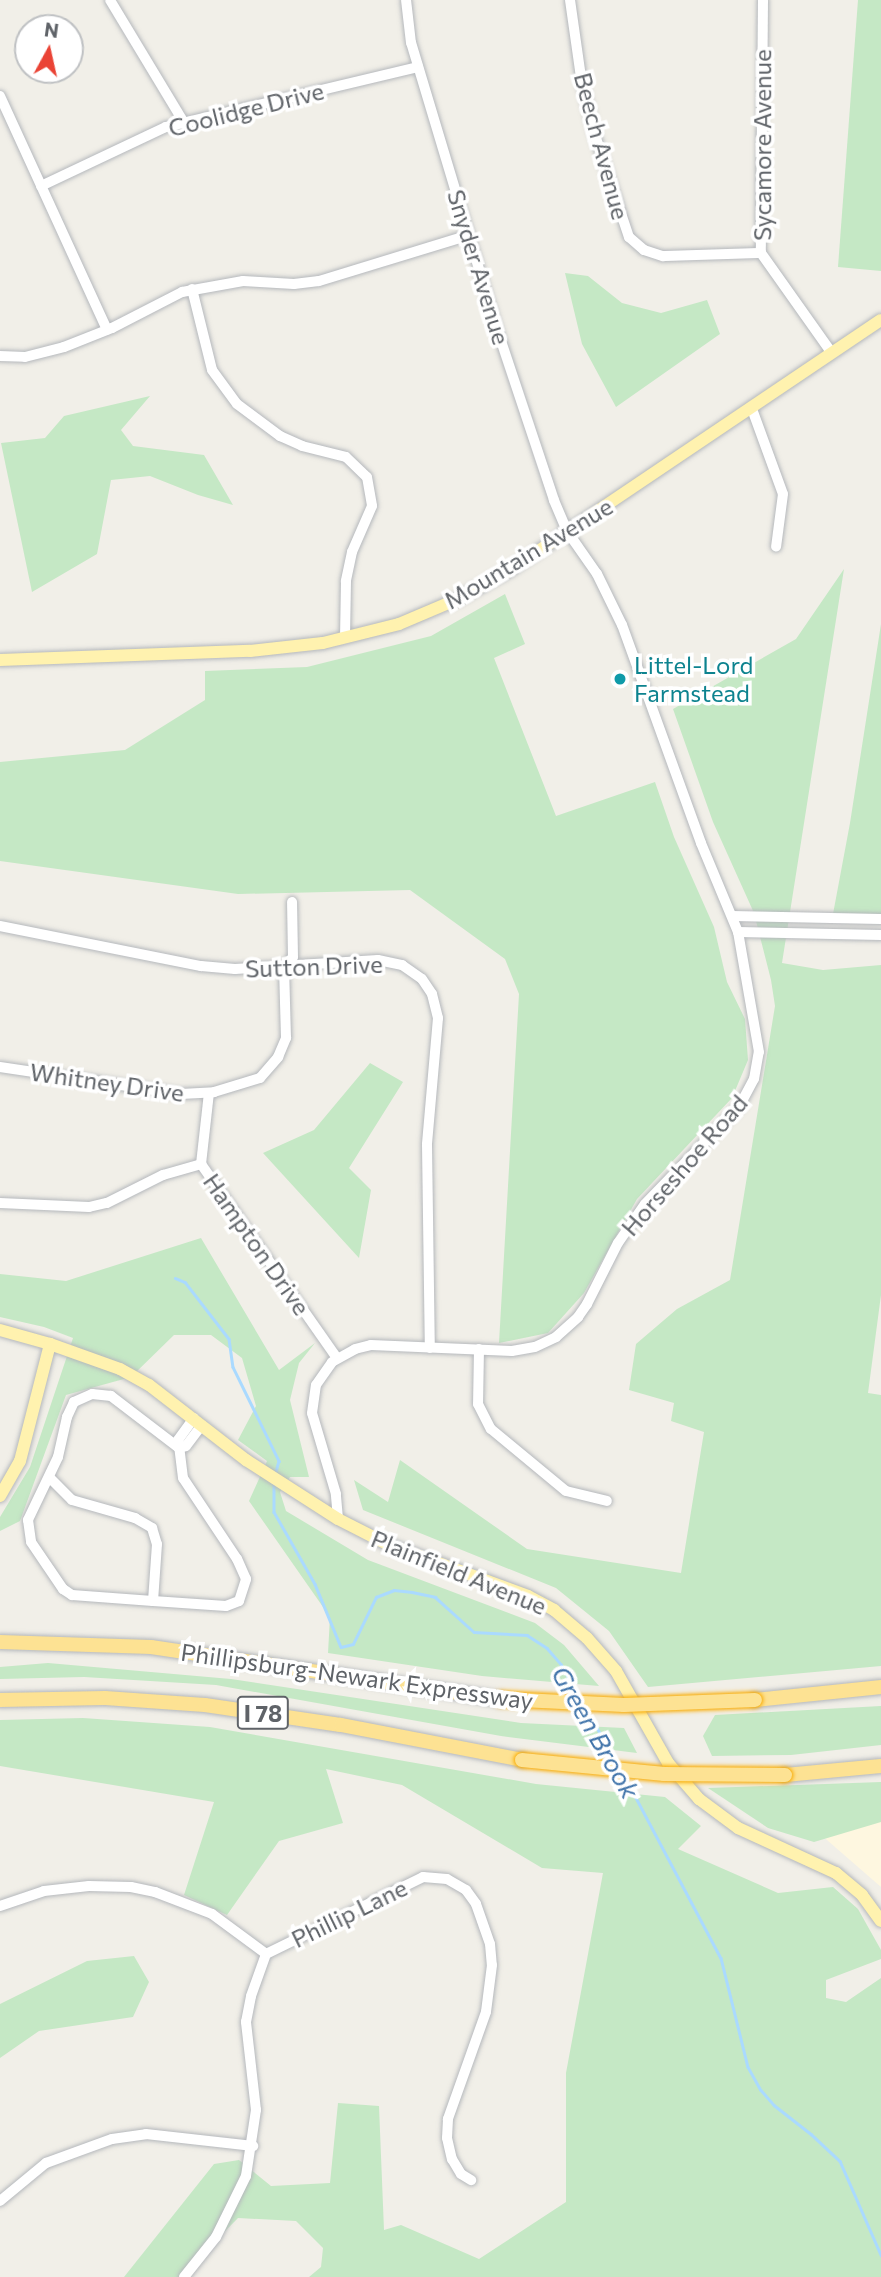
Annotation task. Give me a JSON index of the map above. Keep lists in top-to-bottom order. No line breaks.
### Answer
{"streets":{"highway":["Phillipsburg-Newark Expressway","I 78"],"main road":["Mountain Avenue","Plainfield Avenue"],"street":["Coolidge Drive","Sycamore Avenue","Beech Avenue","Snyder Avenue","Sutton Drive","Whitney Drive","Horseshoe Road","Hampton Drive","Phillip Lane"]},"crossings":[["Coolidge Drive","Snyder Avenue"],["Sycamore Avenue","Beech Avenue"],["Sycamore Avenue","Mountain Avenue"],["Snyder Avenue","Mountain Avenue"],["Snyder Avenue","Horseshoe Road"],["Mountain Avenue","Horseshoe Road"],["Sutton Drive","Whitney Drive"],["Sutton Drive","Horseshoe Road"],["Horseshoe Road","Hampton Drive"]],"water":["Green Brook"],"places":["Littel-Lord Farmstead"],"north":"top"}
